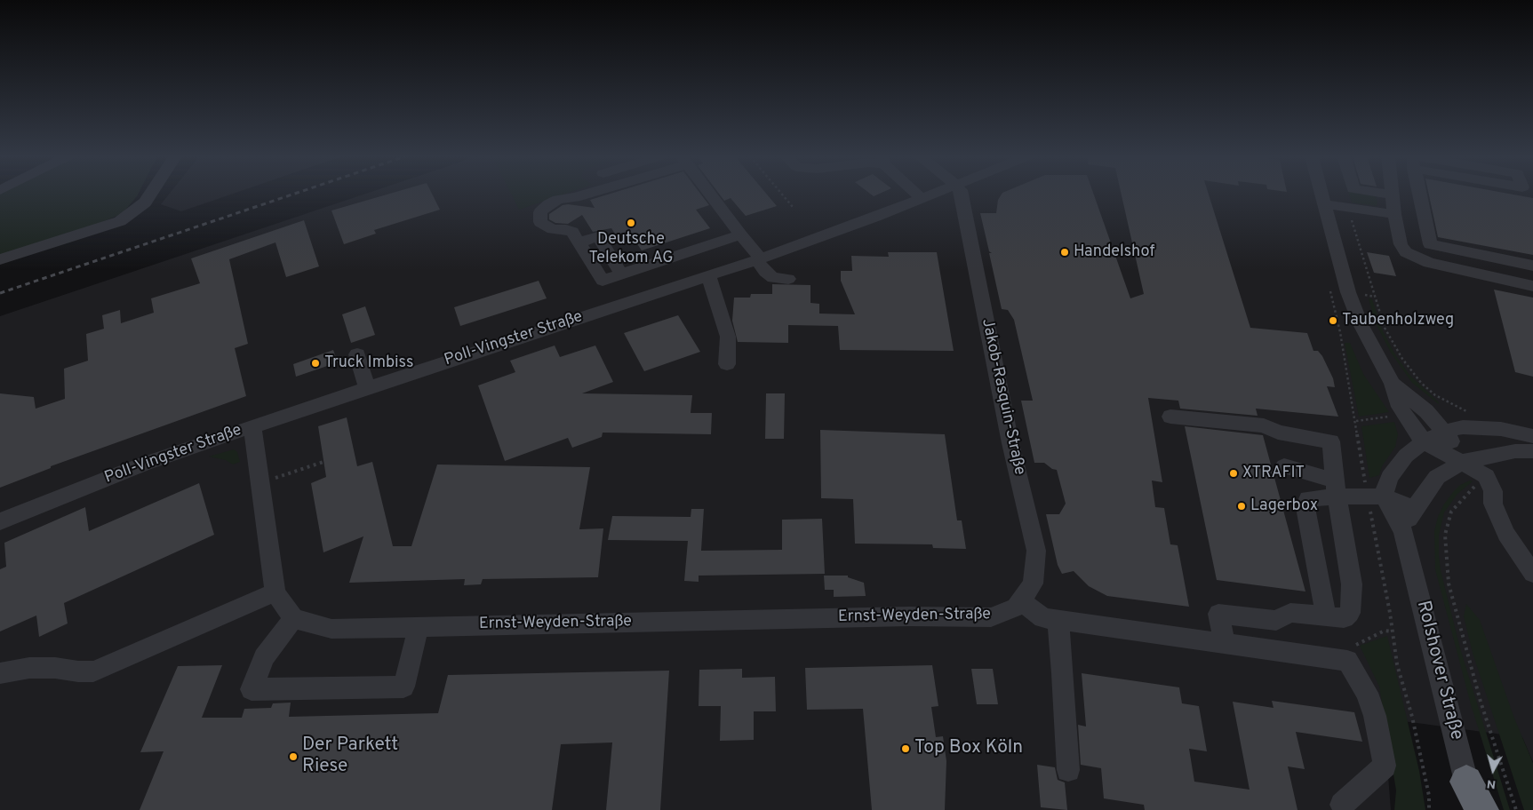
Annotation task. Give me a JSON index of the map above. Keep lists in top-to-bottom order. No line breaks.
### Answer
{"streets":{"street":["Poll-Vingster Straße","Jakob-Rasquin-Straße","Ernst-Weyden-Straße","Rolshover Straße"]},"crossings":[["Jakob-Rasquin-Straße","Ernst-Weyden-Straße"]],"places":["Deutsche Telekom AG","Handelshof","Taubenholzweg","Truck Imbiss","XTRAFIT","Lagerbox","Top Box Köln","Der Parkett Riese"],"north":"bottom"}
